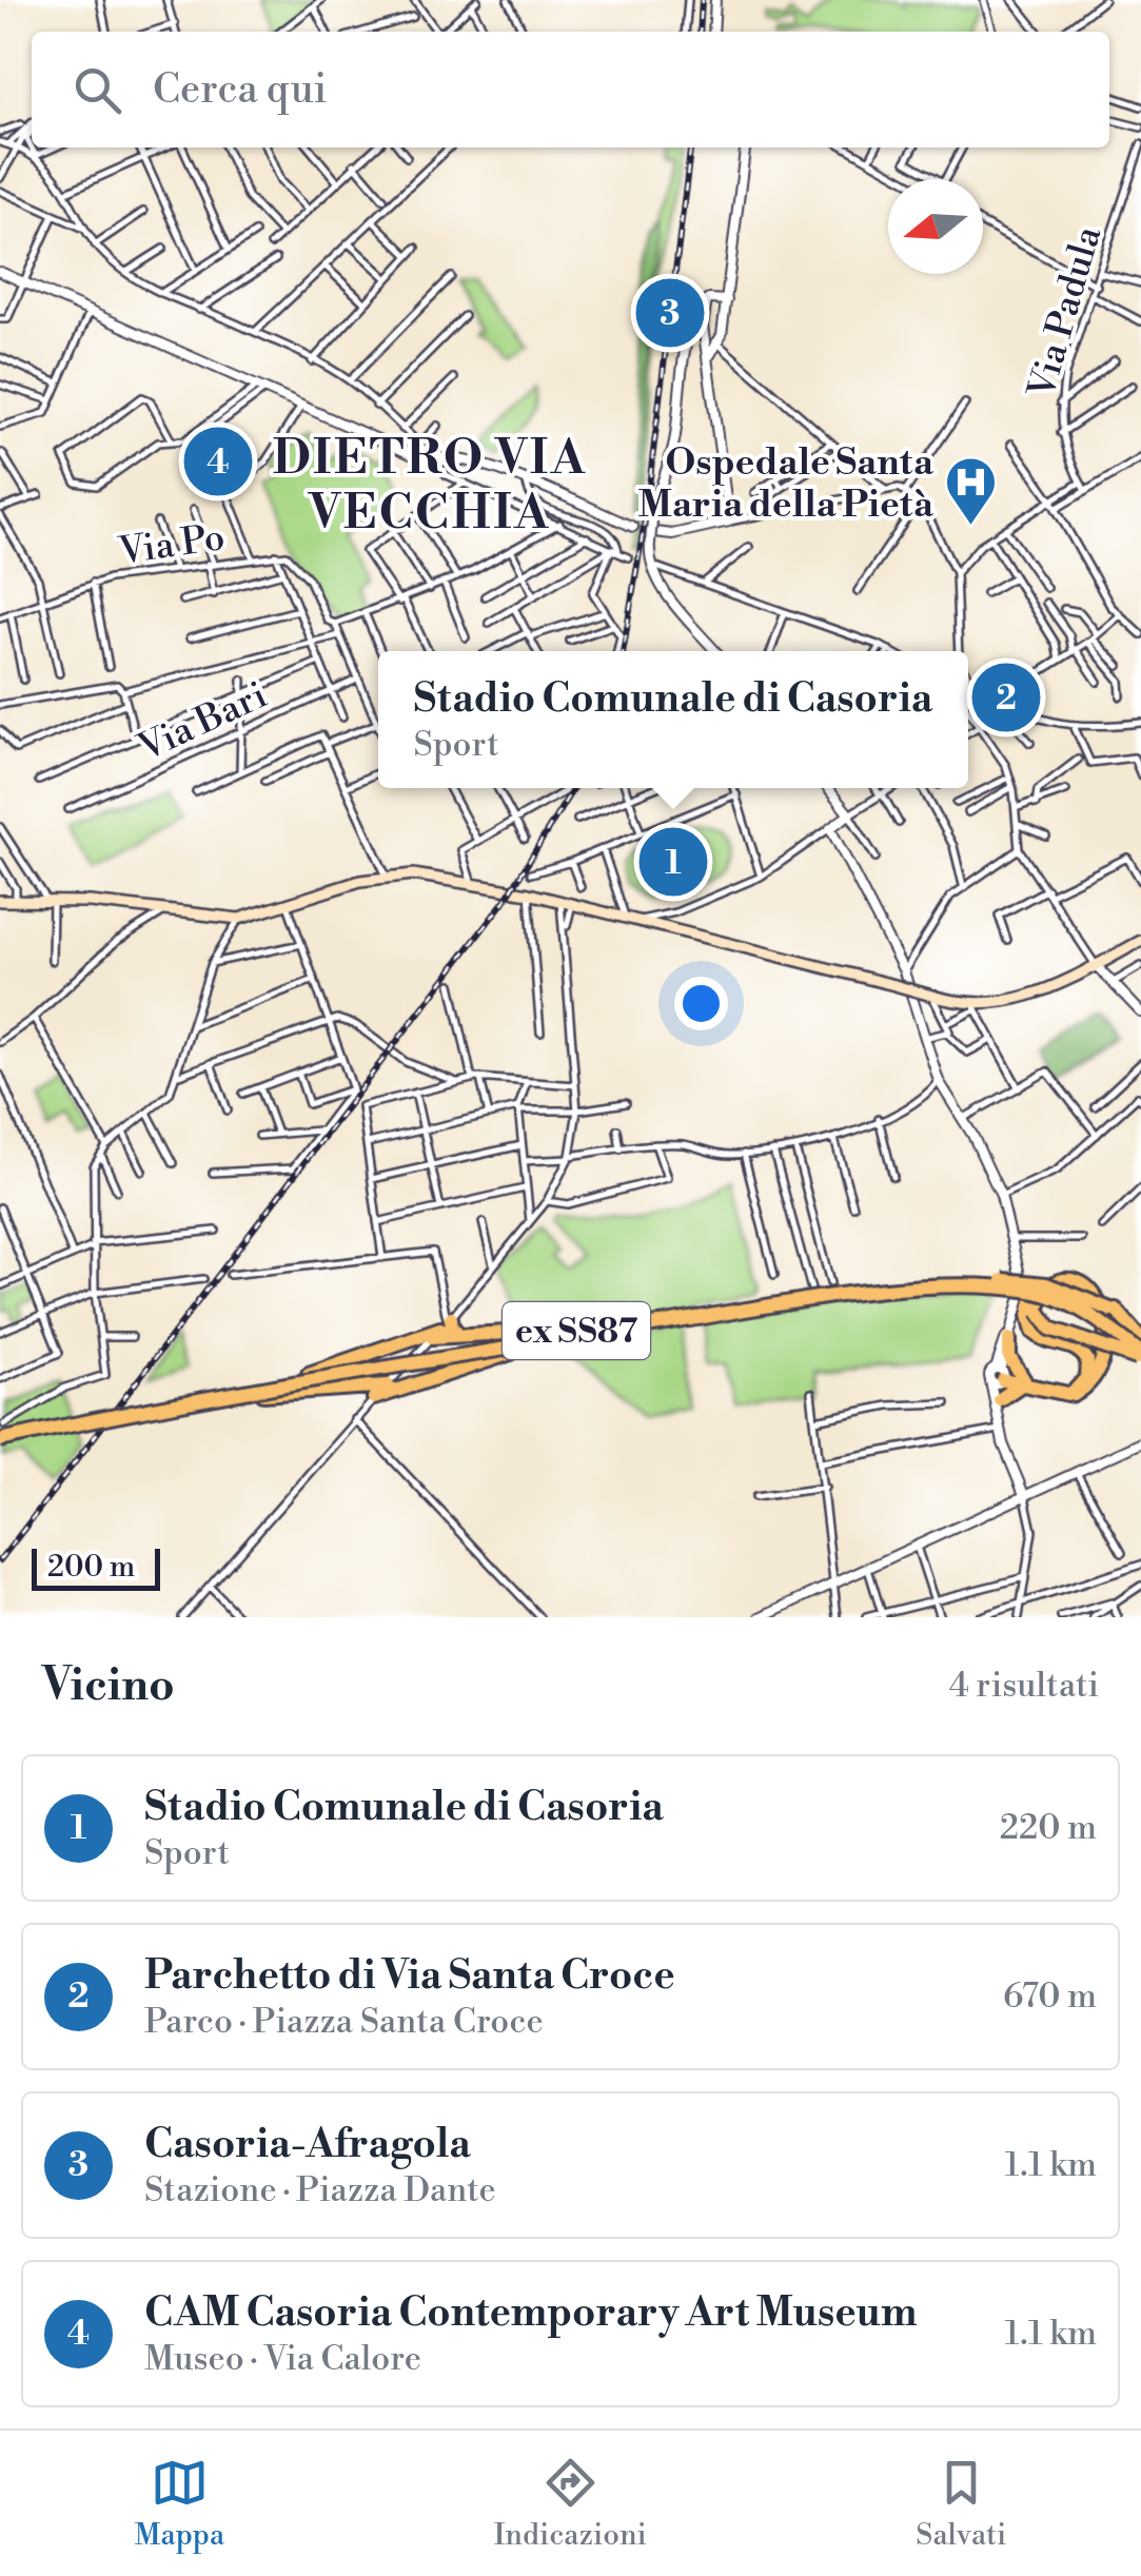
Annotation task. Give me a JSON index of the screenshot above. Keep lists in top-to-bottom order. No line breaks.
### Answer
{"streets":{"highway":["ex SS87"],"street":["Via Padula","Via Po","Via Bari"]},"crossings":[["Via Po","Via Bari"]],"districts":["DIETRO VIA VECCHIA"],"places":{"hospital":["Ospedale Santa Maria della Pietà"]},"scale_bar":"200 m","north":"left","page":{"search":"Cerca qui","pins":["3","4","2","1"],"popup":["Stadio Comunale di Casoria","Sport"],"scale":"200 m","heading":["Vicino","4 risultati"],"list":[{"mark":"1","name":"Stadio Comunale di Casoria","note":"Sport","value":"220 m"},{"mark":"2","name":"Parchetto di Via Santa Croce","note":"Parco · Piazza Santa Croce","value":"670 m"},{"mark":"3","name":"Casoria-Afragola","note":"Stazione · Piazza Dante","value":"1.1 km"},{"mark":"4","name":"CAM Casoria Contemporary Art Museum","note":"Museo · Via Calore","value":"1.1 km"}],"nav":["Mappa","Indicazioni","Salvati"]}}
